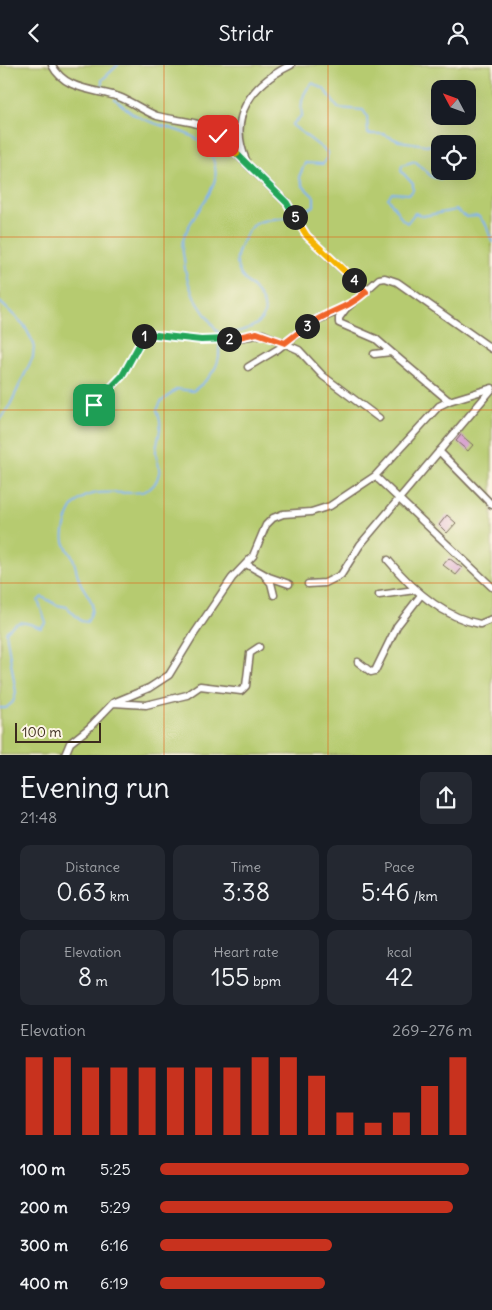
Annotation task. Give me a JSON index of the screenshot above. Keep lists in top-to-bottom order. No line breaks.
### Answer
{"scale_bar":"100 m","north":"top left","page":{"header":"Stridr","pins":["5","4","3","1","2"],"scale":"100 m","heading":["Evening run","21:48"],"stats":[["Distance","0.63 km"],["Time","3:38"],["Pace","5:46 /km"],["Elevation","8 m"],["Heart rate","155 bpm"],["kcal","42"]],"chart":["Elevation","269–276 m"],"list":[{"name":"100 m","note":"5:25"},{"name":"200 m","note":"5:29"},{"name":"300 m","note":"6:16"},{"name":"400 m","note":"6:19"}]}}
